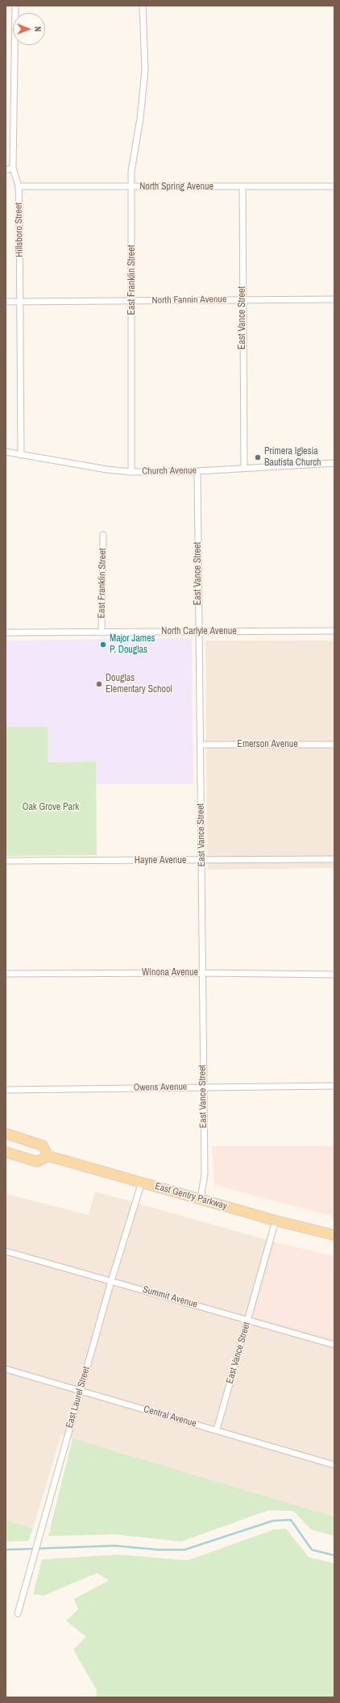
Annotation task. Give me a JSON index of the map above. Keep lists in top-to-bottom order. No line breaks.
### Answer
{"streets":{"main road":["East Gentry Parkway"],"street":["North Spring Avenue","Hillsboro Street","East Franklin Street","North Fannin Avenue","East Vance Street","Church Avenue","North Carlyle Avenue","Emerson Avenue","Hayne Avenue","Winona Avenue","Owens Avenue","Summit Avenue","East Laurel Street","Central Avenue"]},"crossings":[["North Spring Avenue","Hillsboro Street"],["North Spring Avenue","East Franklin Street"],["North Spring Avenue","East Vance Street"],["Hillsboro Street","North Fannin Avenue"],["Hillsboro Street","Church Avenue"],["East Franklin Street","North Fannin Avenue"],["East Franklin Street","Church Avenue"],["East Franklin Street","North Carlyle Avenue"],["North Fannin Avenue","East Vance Street"],["East Vance Street","Church Avenue"],["East Vance Street","North Carlyle Avenue"],["East Vance Street","Emerson Avenue"],["East Vance Street","Hayne Avenue"],["East Vance Street","Winona Avenue"],["East Vance Street","Owens Avenue"],["East Vance Street","East Gentry Parkway"],["East Vance Street","Summit Avenue"],["East Vance Street","Central Avenue"],["East Gentry Parkway","East Laurel Street"],["Summit Avenue","East Laurel Street"],["East Laurel Street","Central Avenue"]],"parks":["Oak Grove Park"],"places":["Primera Iglesia Bautista Church","Major James P. Douglas","Douglas Elementary School"],"north":"right"}
